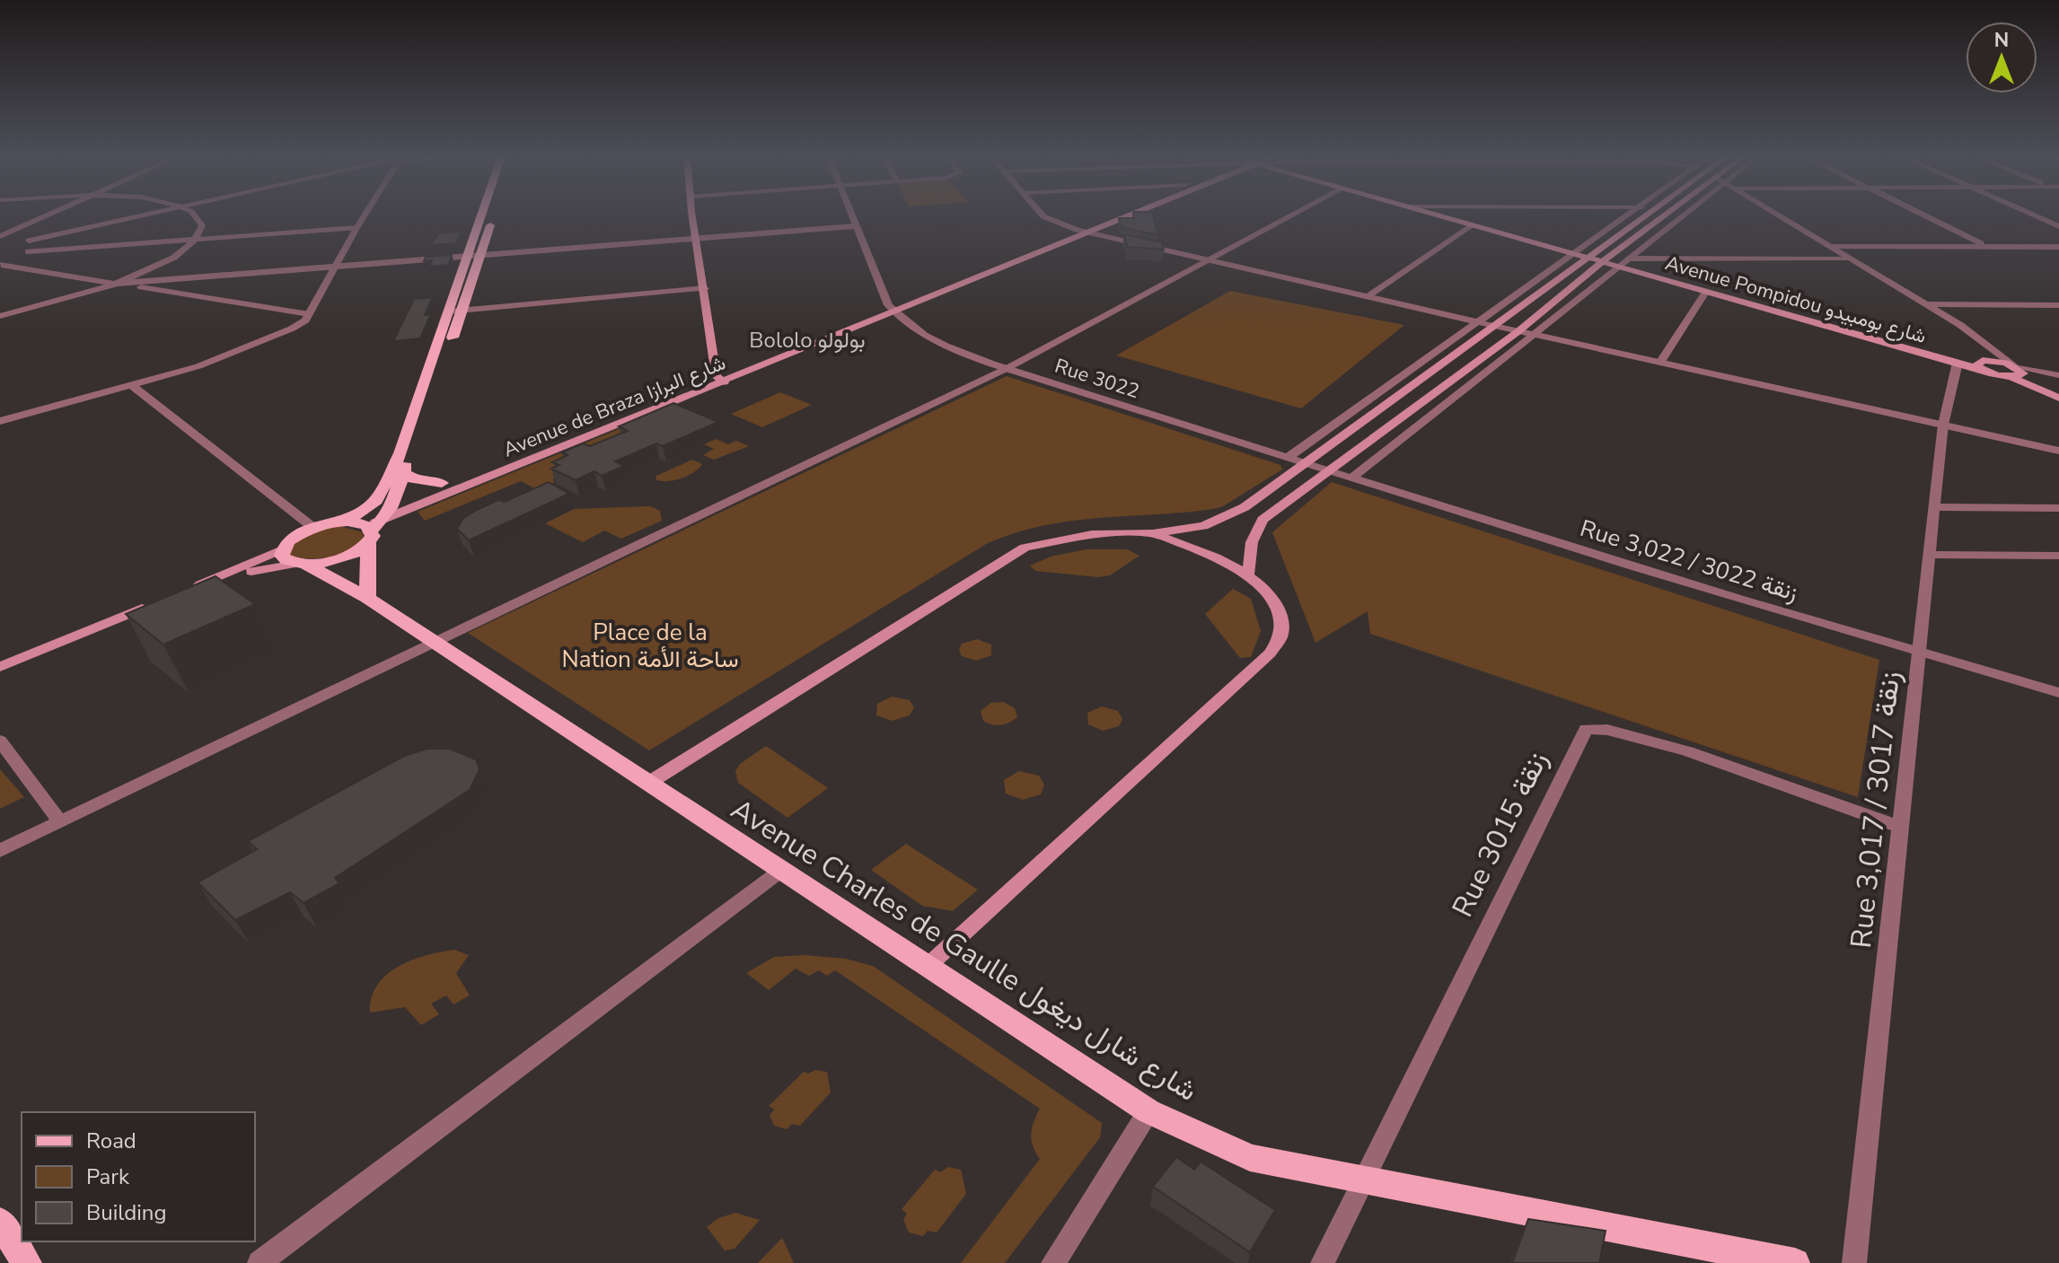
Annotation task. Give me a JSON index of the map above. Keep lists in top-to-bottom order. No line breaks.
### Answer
{"streets":{"main road":["Avenue Pompidou شارع بومبيدو","Avenue de Braza شارع البرازا","Avenue Charles de Gaulle شارع شارل ديغول"],"street":["Rue 3022","Rue 3,022 / زنقة 3022","Rue 3,017 / زنقة 3017","Rue 3015 زنقة"]},"crossings":[["Rue 3022","Avenue de Braza شارع البرازا"],["Rue 3022","Rue 3,022 / زنقة 3022"],["Rue 3,022 / زنقة 3022","Rue 3,017 / زنقة 3017"],["Rue 3,017 / زنقة 3017","Rue 3015 زنقة"],["Rue 3015 زنقة","Avenue Charles de Gaulle شارع شارل ديغول"]],"districts":["Bololo بولولو"],"parks":["Place de la Nation ساحة الأمة"],"legend":["Road","Park","Building"],"north":"top"}
